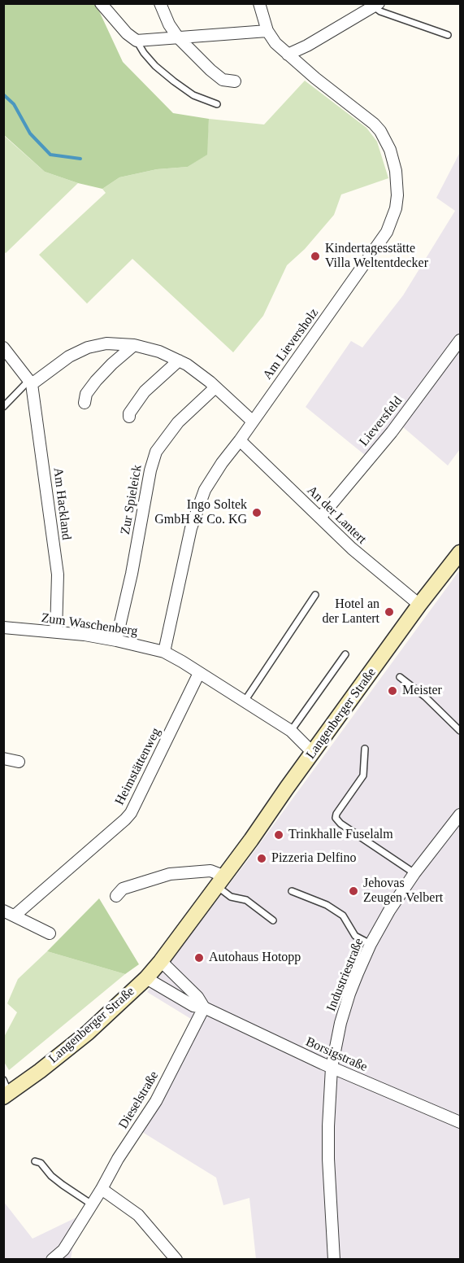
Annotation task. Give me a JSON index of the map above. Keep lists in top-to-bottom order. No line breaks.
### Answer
{"streets":{"main road":["Langenberger Straße"],"street":["Am Lieversholz","Lieversfeld","Zur Spieleick","Am Hackland","An der Lantert","Zum Waschenberg","Heimstättenweg","Industriestraße","Borsigstraße","Dieselstraße"]},"crossings":[["Am Lieversholz","An der Lantert"],["Am Lieversholz","Zum Waschenberg"],["Lieversfeld","An der Lantert"],["Zur Spieleick","Zum Waschenberg"],["Am Hackland","Zum Waschenberg"],["An der Lantert","Langenberger Straße"],["Zum Waschenberg","Langenberger Straße"],["Zum Waschenberg","Heimstättenweg"],["Langenberger Straße","Borsigstraße"],["Industriestraße","Borsigstraße"],["Borsigstraße","Dieselstraße"]],"places":["Kindertagesstätte Villa Weltentdecker","Ingo Soltek GmbH & Co. KG","Hotel an der Lantert","Meister","Trinkhalle Fuselalm","Pizzeria Delfino","Jehovas Zeugen Velbert","Autohaus Hotopp"]}
